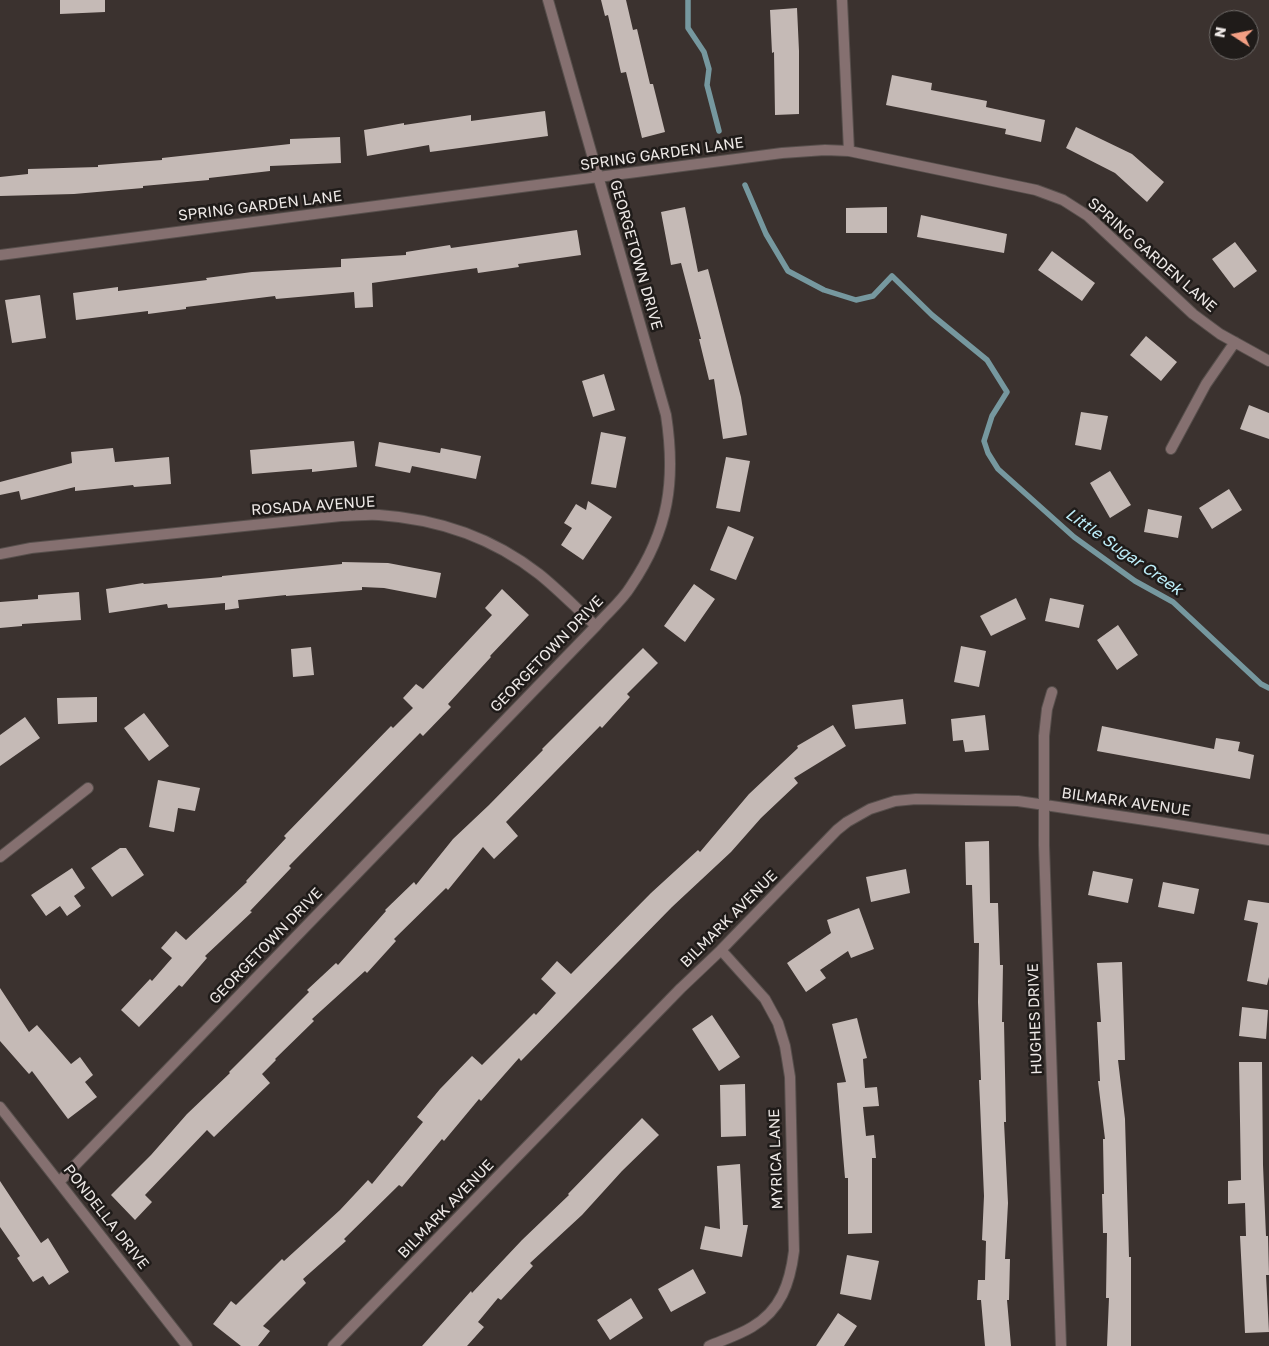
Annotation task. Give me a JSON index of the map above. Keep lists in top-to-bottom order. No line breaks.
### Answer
{"streets":{"street":["SPRING GARDEN LANE","GEORGETOWN DRIVE","ROSADA AVENUE","BILMARK AVENUE","HUGHES DRIVE","MYRICA LANE","PONDELLA DRIVE"]},"crossings":[["SPRING GARDEN LANE","GEORGETOWN DRIVE"],["GEORGETOWN DRIVE","ROSADA AVENUE"],["GEORGETOWN DRIVE","PONDELLA DRIVE"],["BILMARK AVENUE","HUGHES DRIVE"],["BILMARK AVENUE","MYRICA LANE"]],"water":["Little Sugar Creek"],"north":"left"}
